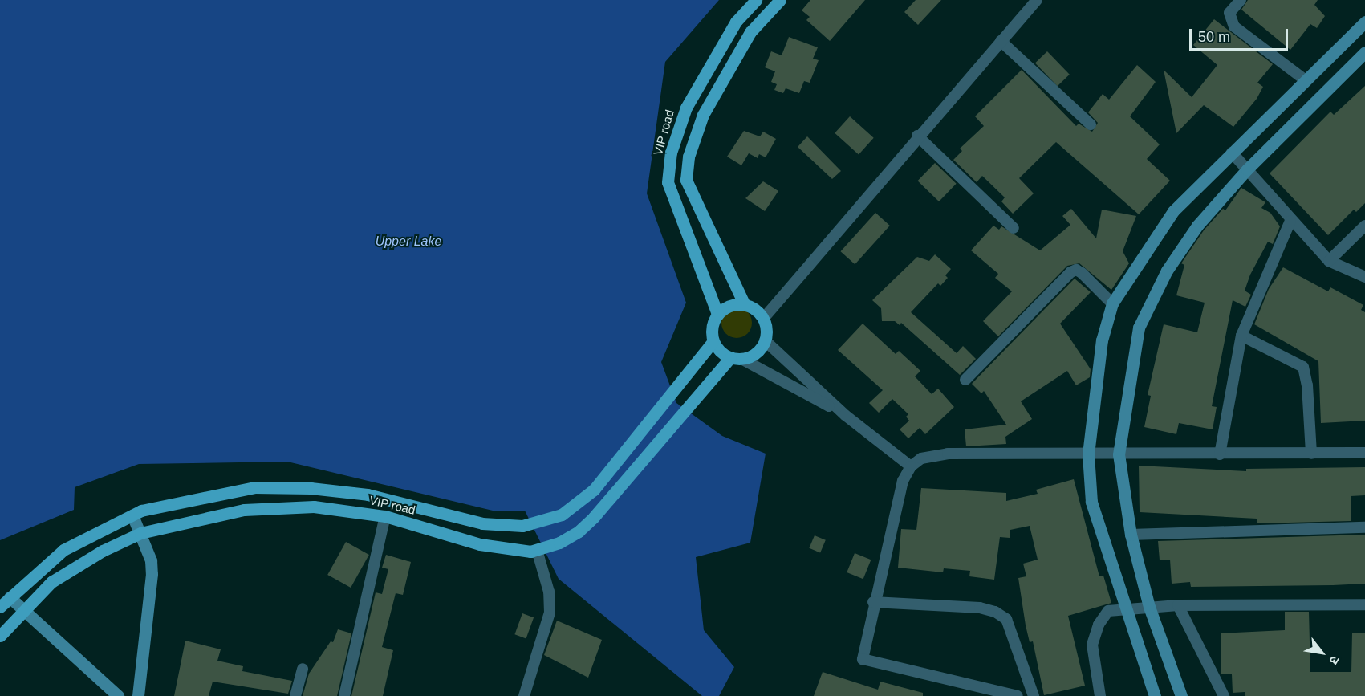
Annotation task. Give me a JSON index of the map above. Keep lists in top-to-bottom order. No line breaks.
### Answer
{"streets":{"main road":["VIP road"]},"water":["Upper Lake"],"scale_bar":"50 m","north":"bottom right"}
